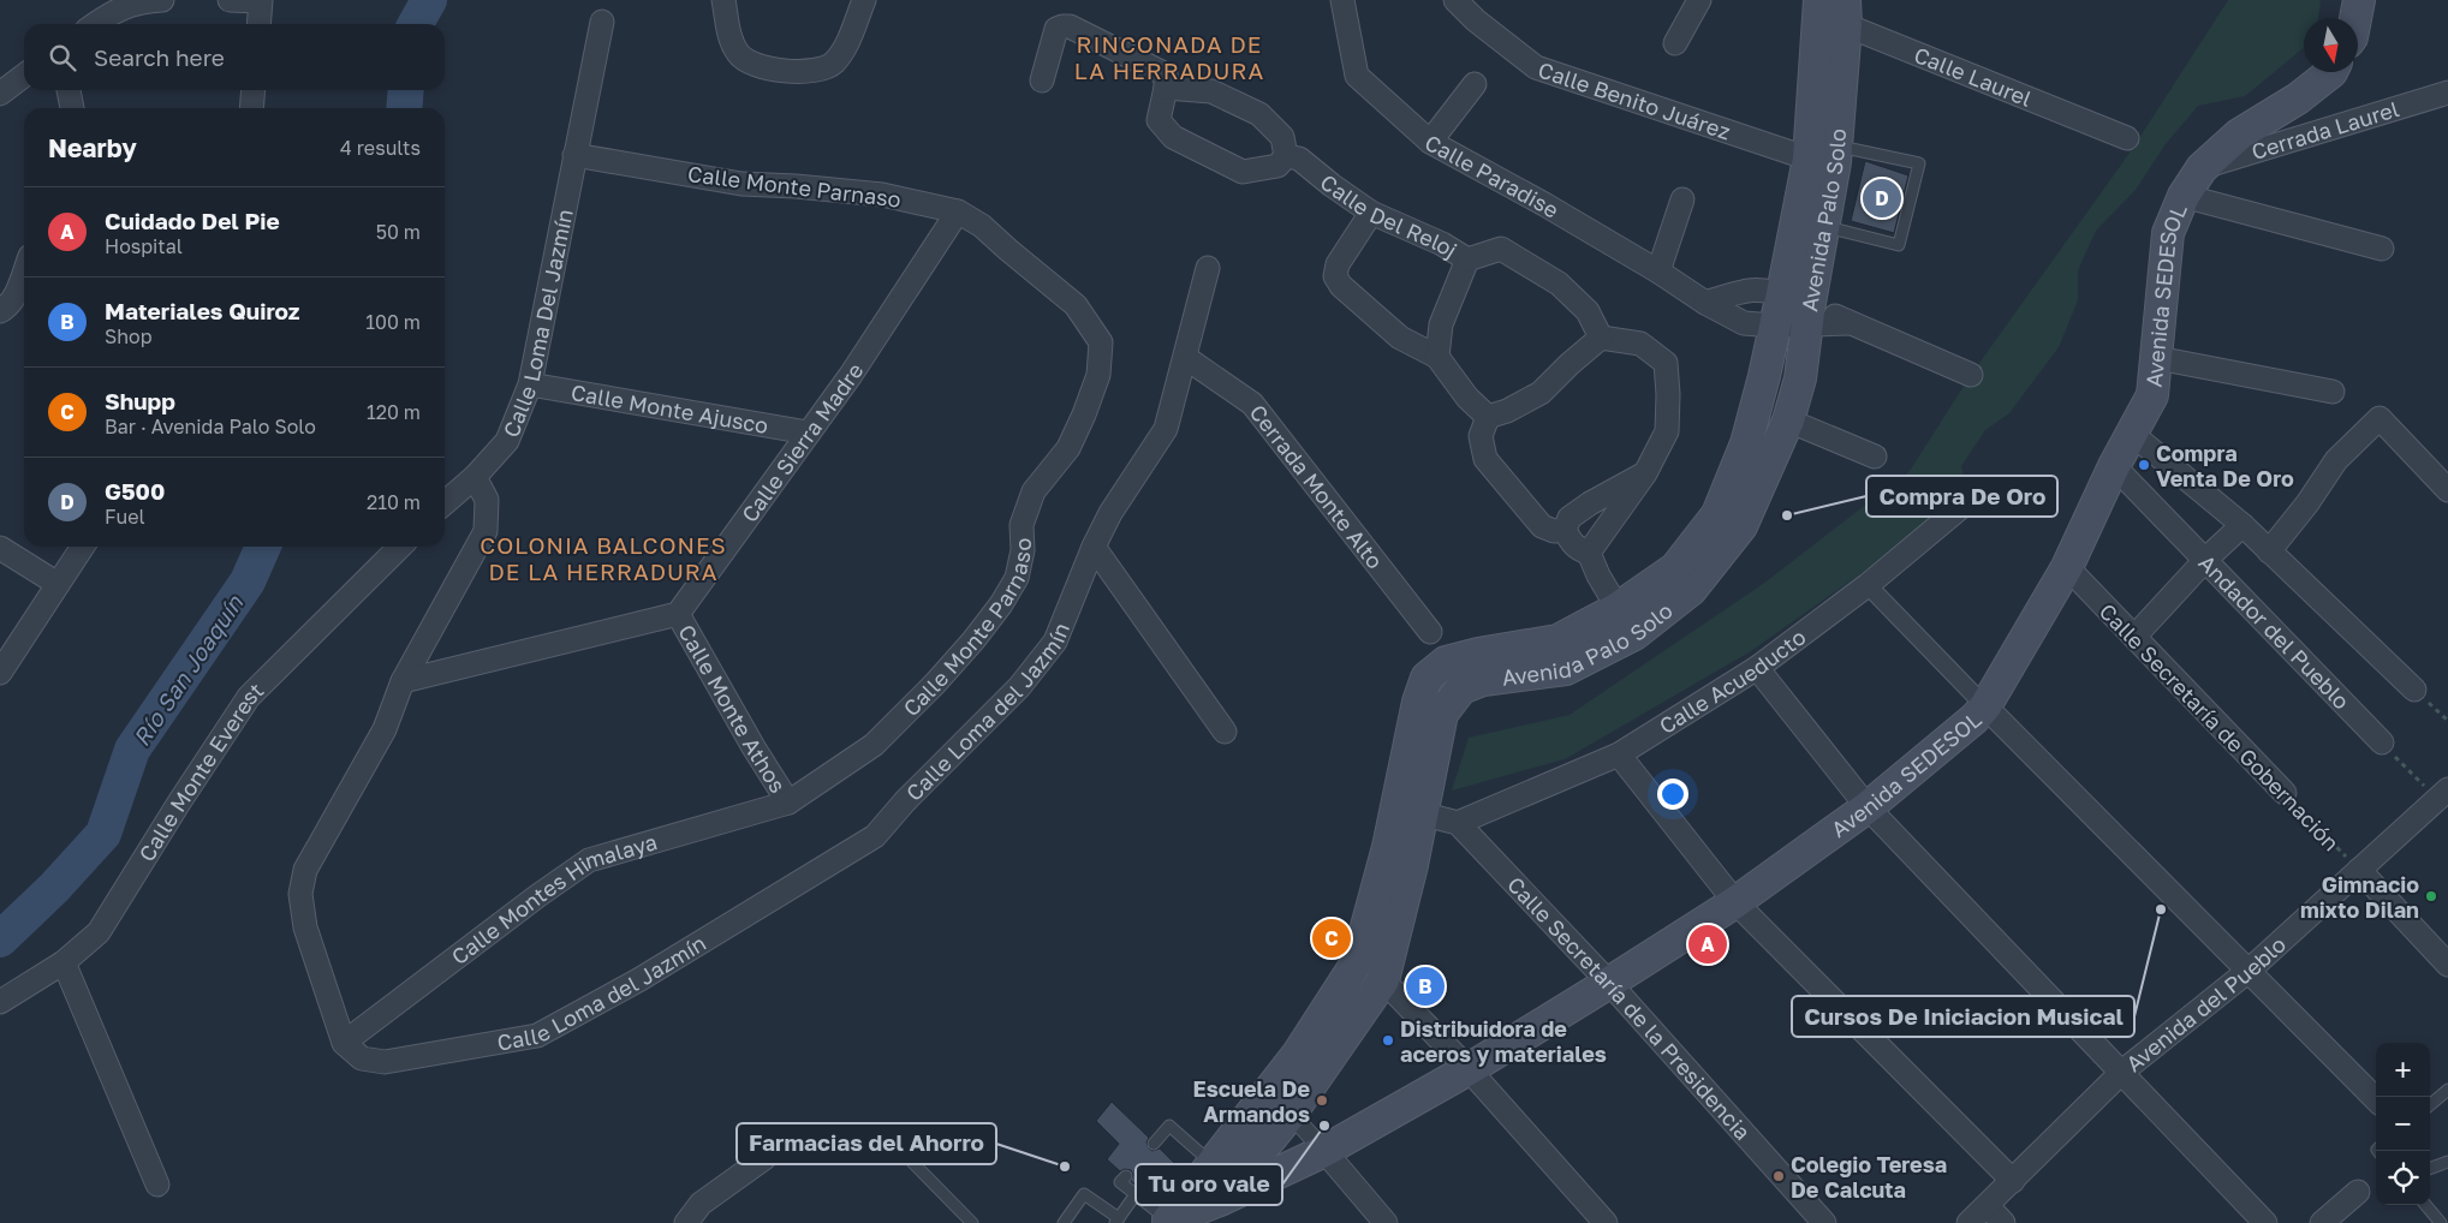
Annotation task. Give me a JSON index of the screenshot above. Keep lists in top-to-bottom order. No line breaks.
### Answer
{"streets":{"main road":["Avenida Palo Solo","Avenida SEDESOL"],"street":["Calle Laurel","Calle Benito Juárez","Cerrada Laurel","Calle Paradise","Calle Monte Parnaso","Calle Del Reloj","Calle Loma Del Jazmín","Calle Monte Ajusco","Calle Sierra Madre","Cerrada Monte Alto","Andador del Pueblo","Calle Acueducto","Calle Monte Athos","Calle Loma del Jazmín","Calle Secretaría de Gobernación","Calle Monte Everest","Calle Montes Himalaya","Avenida del Pueblo","Calle Secretaría de la Presidencia"]},"crossings":[["Calle Laurel","Avenida Palo Solo"],["Calle Benito Juárez","Avenida Palo Solo"],["Cerrada Laurel","Avenida SEDESOL"],["Calle Paradise","Avenida Palo Solo"],["Calle Monte Parnaso","Calle Loma Del Jazmín"],["Calle Monte Parnaso","Calle Sierra Madre"],["Calle Monte Parnaso","Calle Monte Athos"],["Calle Monte Parnaso","Calle Montes Himalaya"],["Avenida Palo Solo","Avenida SEDESOL"],["Avenida SEDESOL","Andador del Pueblo"],["Avenida SEDESOL","Calle Secretaría de Gobernación"],["Avenida SEDESOL","Calle Secretaría de la Presidencia"],["Calle Loma Del Jazmín","Calle Monte Ajusco"],["Calle Monte Ajusco","Calle Sierra Madre"],["Calle Sierra Madre","Calle Monte Athos"],["Cerrada Monte Alto","Calle Loma del Jazmín"],["Calle Acueducto","Calle Secretaría de la Presidencia"],["Calle Monte Athos","Calle Montes Himalaya"],["Calle Loma del Jazmín","Calle Montes Himalaya"],["Calle Secretaría de Gobernación","Avenida del Pueblo"]],"districts":["RINCONADA DE LA HERRADURA","COLONIA BALCONES DE LA HERRADURA"],"water":["Río San Joaquín"],"places":["Compra Venta De Oro","Compra De Oro","Gimnacio mixto Dilan","Cursos De Iniciacion Musical","Distribuidora de aceros y materiales","Escuela De Armandos","Tu oro vale","Farmacias del Ahorro","Colegio Teresa De Calcuta"],"north":"bottom","page":{"search":"Search here","heading":["Nearby","4 results"],"pins":["D","C","A","B"],"list":[{"mark":"A","name":"Cuidado Del Pie","note":"Hospital","value":"50 m"},{"mark":"B","name":"Materiales Quiroz","note":"Shop","value":"100 m"},{"mark":"C","name":"Shupp","note":"Bar · Avenida Palo Solo","value":"120 m"},{"mark":"D","name":"G500","note":"Fuel","value":"210 m"}],"map_buttons":["+","−"]}}
